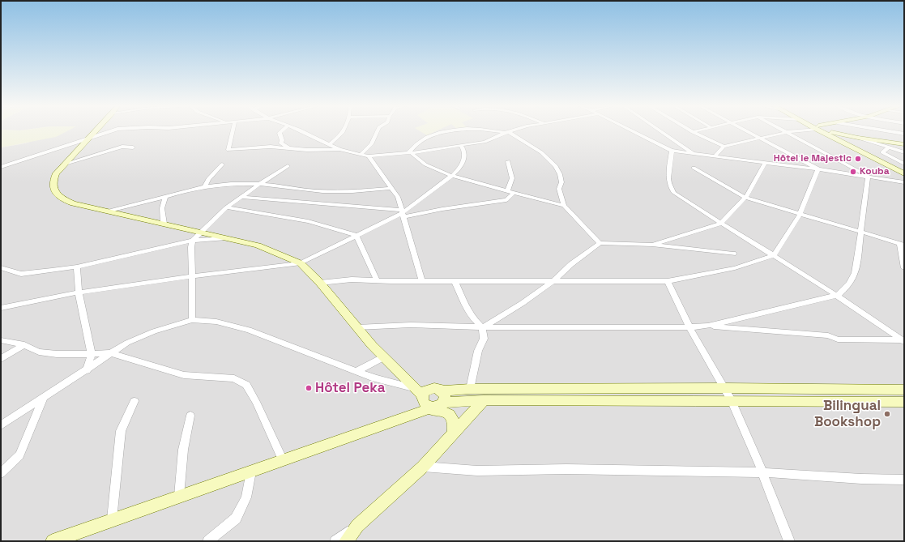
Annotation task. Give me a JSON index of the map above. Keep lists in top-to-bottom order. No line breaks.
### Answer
{"places":["Hôtel le Majestic","Kouba","Hôtel Peka","Bilingual Bookshop"]}
